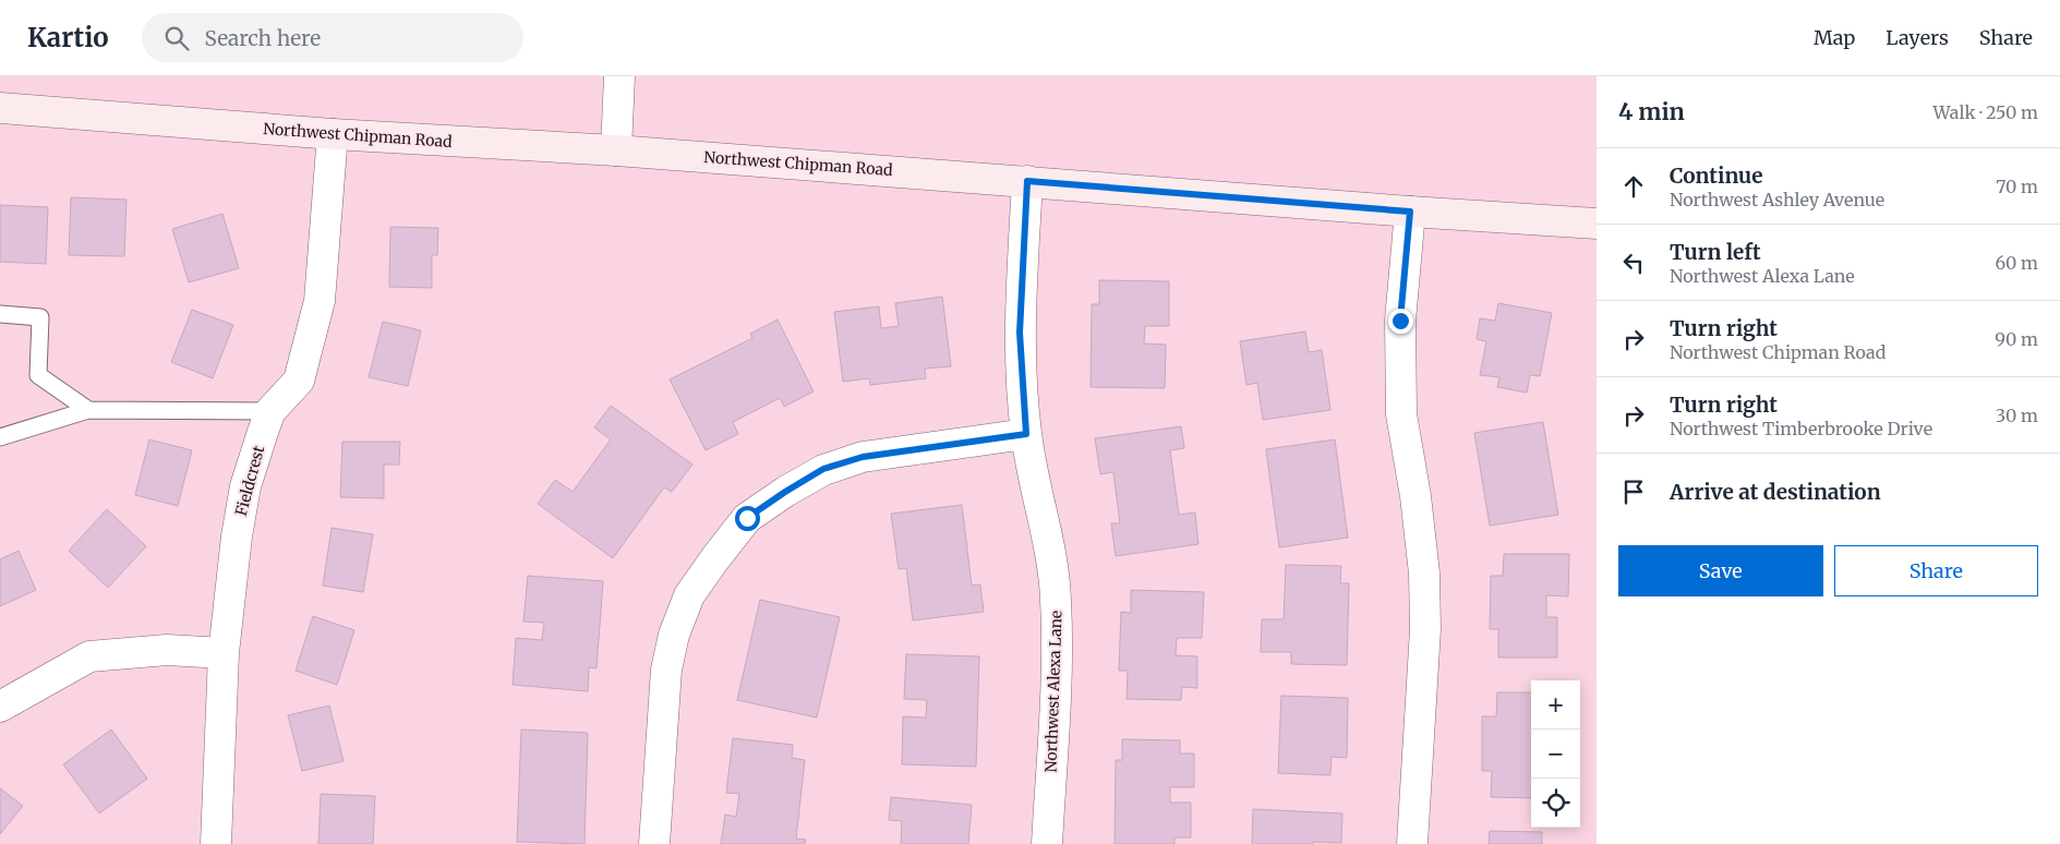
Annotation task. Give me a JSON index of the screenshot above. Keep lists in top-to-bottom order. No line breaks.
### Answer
{"streets":{"main road":["Northwest Chipman Road"],"street":["Fieldcrest","Northwest Alexa Lane"]},"crossings":[["Northwest Chipman Road","Fieldcrest"],["Northwest Chipman Road","Northwest Alexa Lane"]],"page":{"header":"Kartio","search":"Search here","nav":["Map","Layers","Share"],"heading":["4 min","Walk · 250 m"],"list":[["Continue","Northwest Ashley Avenue","70 m"],["Turn left","Northwest Alexa Lane","60 m"],["Turn right","Northwest Chipman Road","90 m"],["Turn right","Northwest Timberbrooke Drive","30 m"],"Arrive at destination"],"buttons":["Save","Share"],"map_buttons":["+","−"]}}
